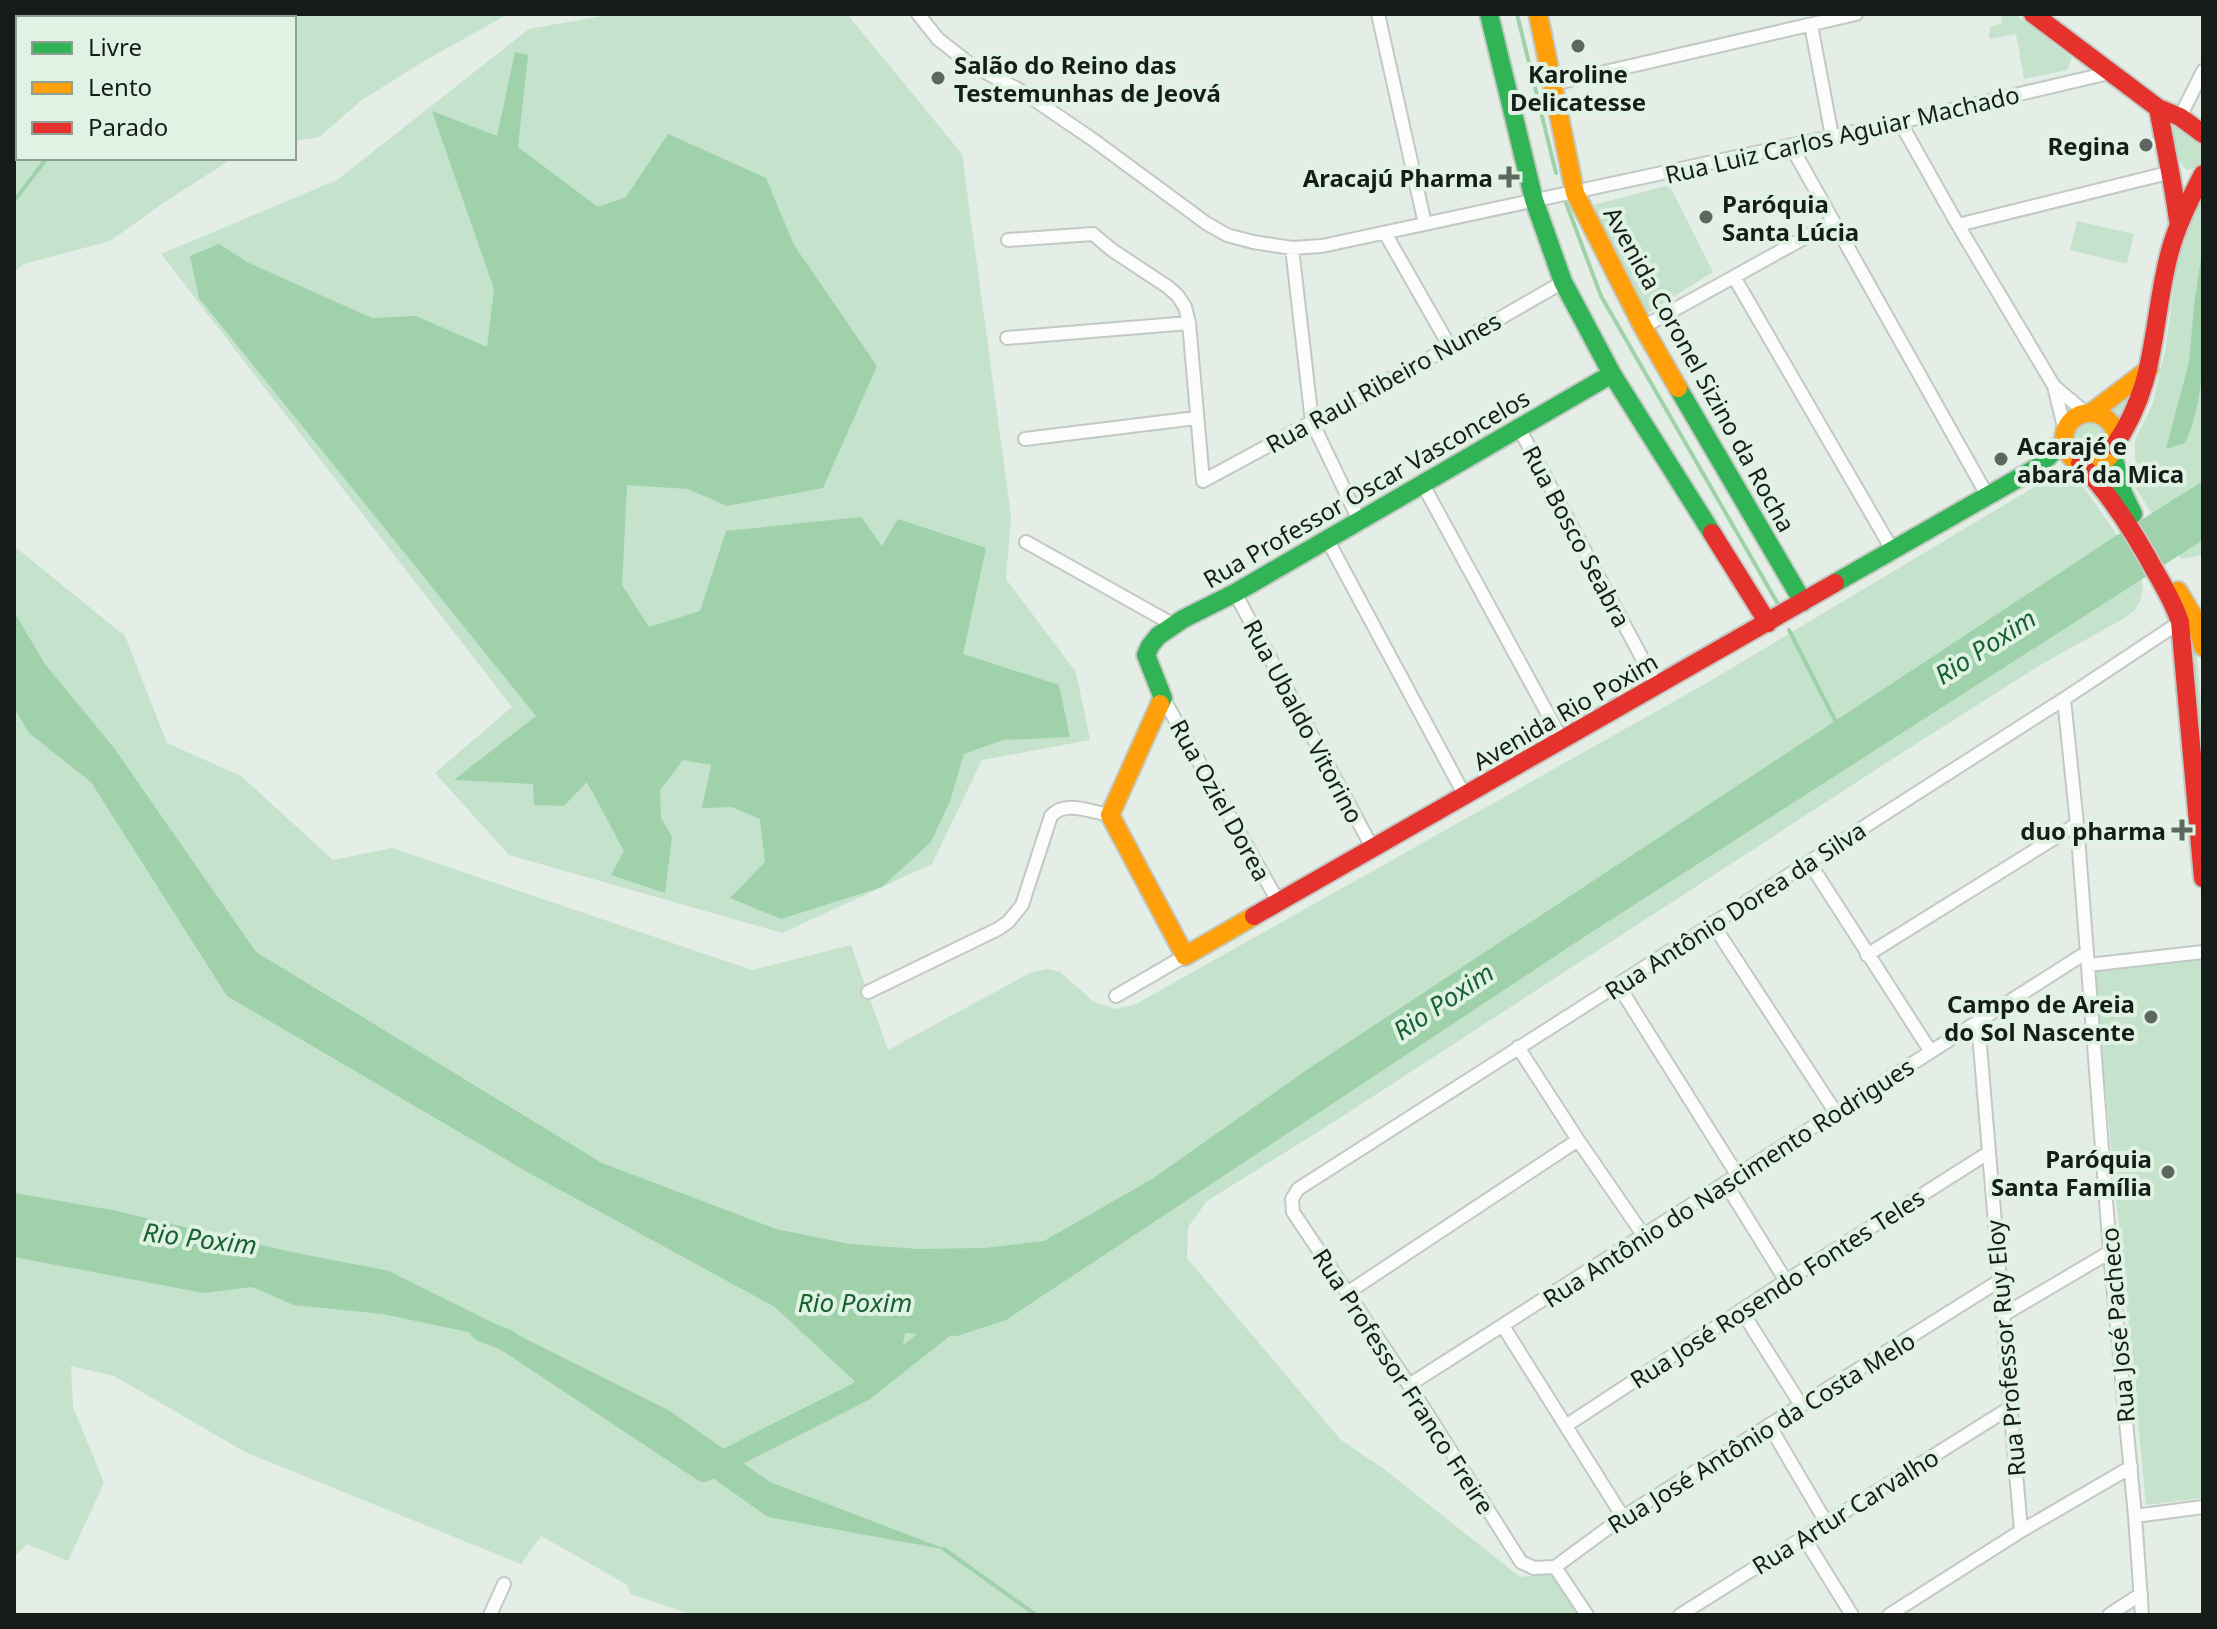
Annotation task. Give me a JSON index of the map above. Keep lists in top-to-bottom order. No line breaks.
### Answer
{"streets":{"street":["Rua Luiz Carlos Aguiar Machado","Avenida Coronel Sizino da Rocha","Rua Raul Ribeiro Nunes","Rua Professor Oscar Vasconcelos","Rua Bosco Seabra","Avenida Rio Poxim","Rua Ubaldo Vitorino","Rua Oziel Dorea","Rua Antônio Dorea da Silva","Rua Antônio do Nascimento Rodrigues","Rua José Rosendo Fontes Teles","Rua José Pacheco","Rua Professor Ruy Eloy","Rua Professor Franco Freire","Rua José Antônio da Costa Melo","Rua Artur Carvalho"]},"crossings":[["Rua Luiz Carlos Aguiar Machado","Avenida Coronel Sizino da Rocha"],["Avenida Coronel Sizino da Rocha","Avenida Rio Poxim"],["Rua Professor Oscar Vasconcelos","Rua Bosco Seabra"],["Rua Professor Oscar Vasconcelos","Rua Ubaldo Vitorino"],["Rua Professor Oscar Vasconcelos","Rua Oziel Dorea"],["Rua Bosco Seabra","Avenida Rio Poxim"],["Avenida Rio Poxim","Rua Ubaldo Vitorino"],["Avenida Rio Poxim","Rua Oziel Dorea"],["Rua Antônio Dorea da Silva","Rua José Pacheco"],["Rua Antônio Dorea da Silva","Rua Professor Franco Freire"],["Rua Antônio do Nascimento Rodrigues","Rua José Pacheco"],["Rua Antônio do Nascimento Rodrigues","Rua Professor Ruy Eloy"],["Rua Antônio do Nascimento Rodrigues","Rua Professor Franco Freire"],["Rua José Rosendo Fontes Teles","Rua Professor Ruy Eloy"],["Rua Professor Ruy Eloy","Rua José Antônio da Costa Melo"],["Rua Professor Ruy Eloy","Rua Artur Carvalho"],["Rua Professor Franco Freire","Rua José Antônio da Costa Melo"]],"water":["Rio Poxim"],"places":{"other":["Karoline Delicatesse","Salão do Reino das Testemunhas de Jeová","Regina","Paróquia Santa Lúcia","Acarajé e abará da Mica","Campo de Areia do Sol Nascente","Paróquia Santa Família"],"health":["Aracajú Pharma","duo pharma"]},"legend":["Livre","Lento","Parado"]}
